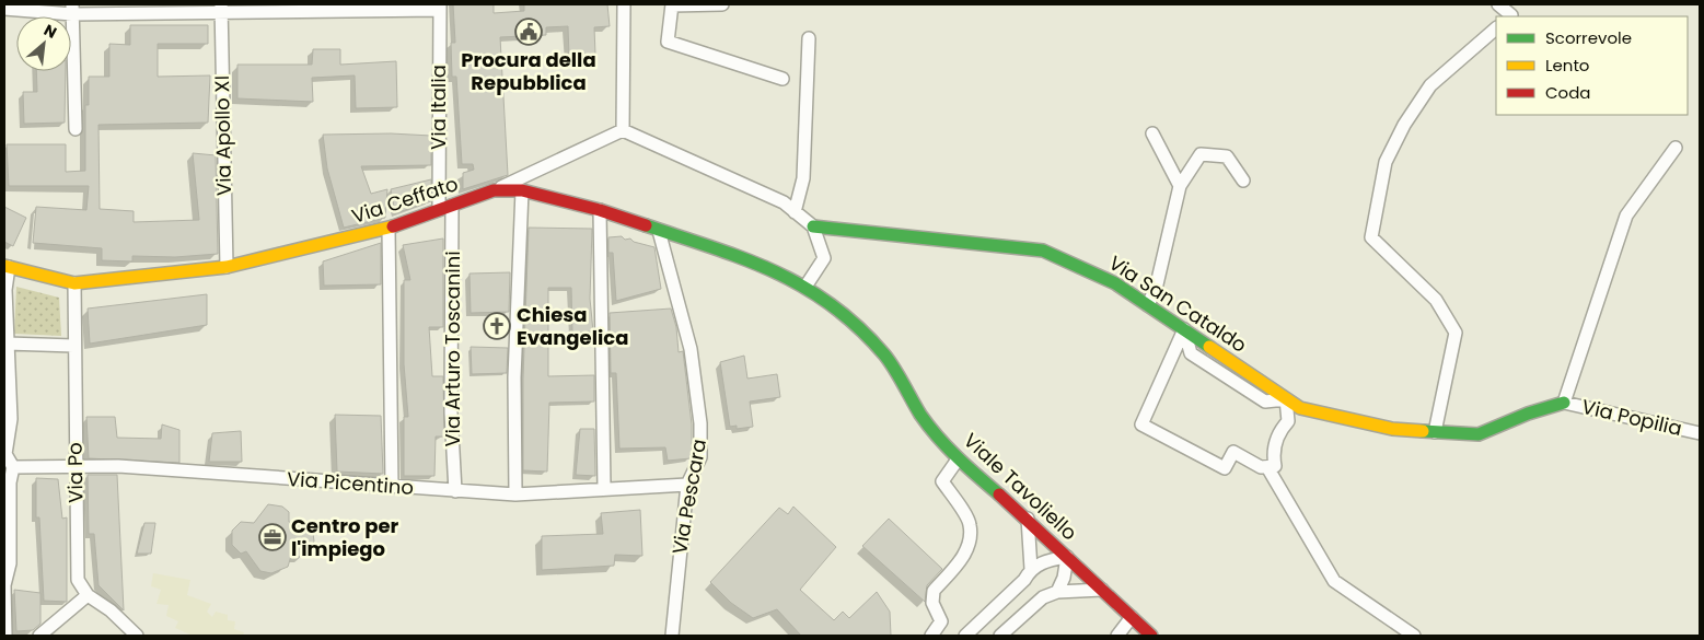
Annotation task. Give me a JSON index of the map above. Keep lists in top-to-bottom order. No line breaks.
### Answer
{"streets":{"main road":["Via Ceffato","Via San Cataldo","Viale Tavoliello"],"street":["Via Italia","Via Apollo XI","Via Arturo Toscanini","Via Popilia","Via Po","Via Picentino","Via Pescara"]},"crossings":[["Via Italia","Via Ceffato"],["Via Apollo XI","Via Ceffato"],["Via Ceffato","Via Arturo Toscanini"],["Via Ceffato","Via Po"],["Via Ceffato","Viale Tavoliello"],["Via Ceffato","Via Pescara"],["Via San Cataldo","Via Popilia"],["Via Arturo Toscanini","Via Picentino"],["Via Po","Via Picentino"],["Via Picentino","Via Pescara"]],"places":{"public building":["Procura della Repubblica"],"church":["Chiesa Evangelica"],"office":["Centro per l'impiego"]},"legend":["Scorrevole","Lento","Coda"],"north":"top right"}
